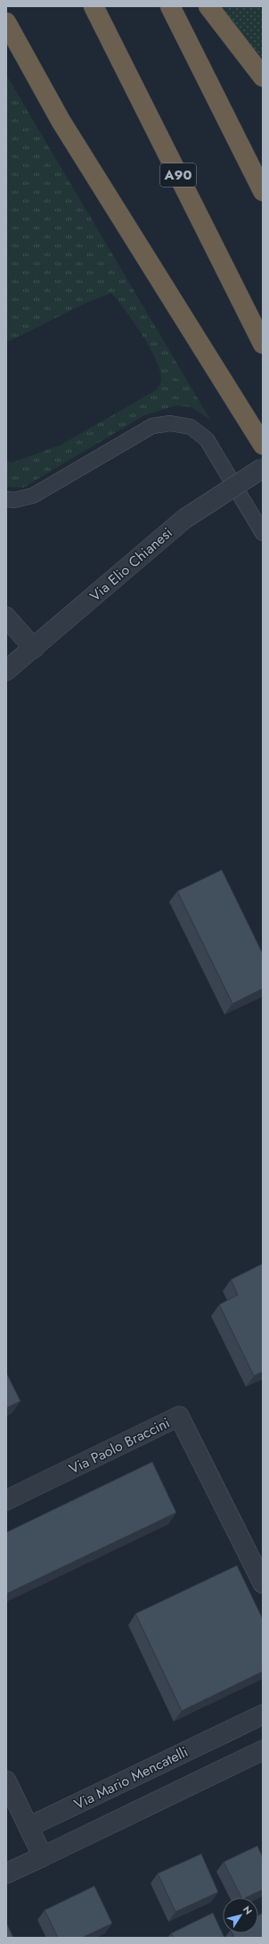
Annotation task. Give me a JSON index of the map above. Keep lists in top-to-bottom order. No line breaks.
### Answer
{"streets":{"highway":["A90"],"street":["Via Elio Chianesi","Via Paolo Braccini","Via Mario Mencatelli"]},"north":"top right"}
